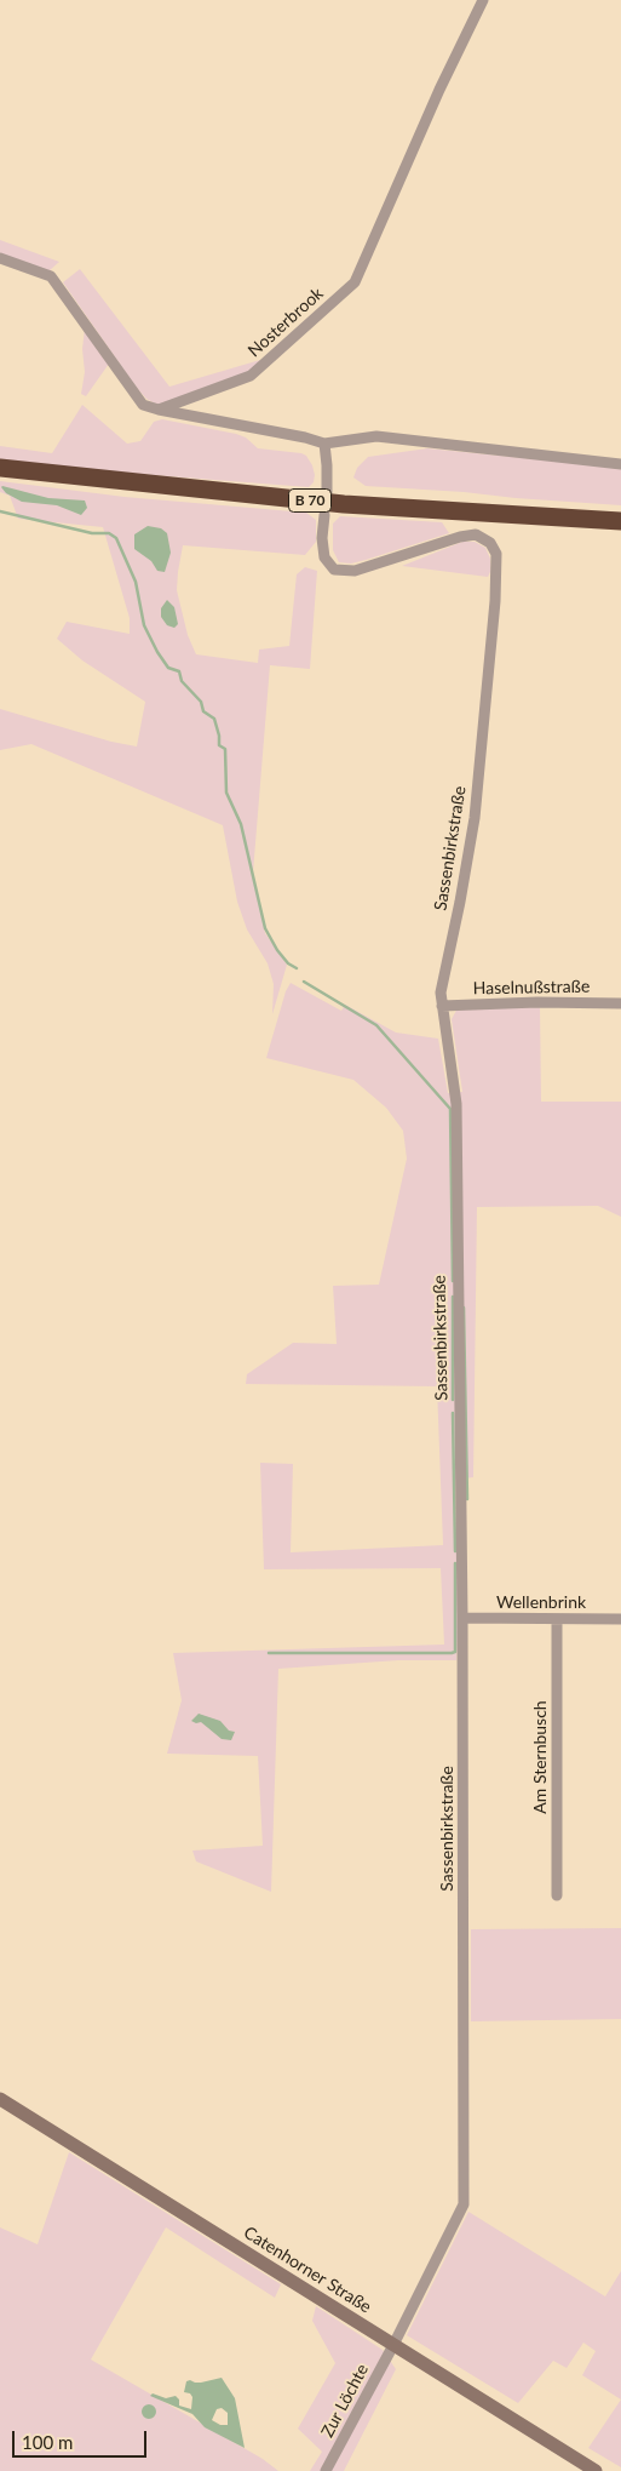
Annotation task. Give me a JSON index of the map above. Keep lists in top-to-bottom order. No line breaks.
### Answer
{"streets":{"highway":["B 70"],"street":["Nosterbrook","Sassenbirkstraße","Haselnußstraße","Wellenbrink","Am Sternbusch","Catenhorner Straße","Zur Löchte"]},"crossings":[["Sassenbirkstraße","Haselnußstraße"],["Sassenbirkstraße","Wellenbrink"],["Sassenbirkstraße","Catenhorner Straße"],["Sassenbirkstraße","Zur Löchte"],["Wellenbrink","Am Sternbusch"],["Catenhorner Straße","Zur Löchte"]],"scale_bar":"100 m"}
